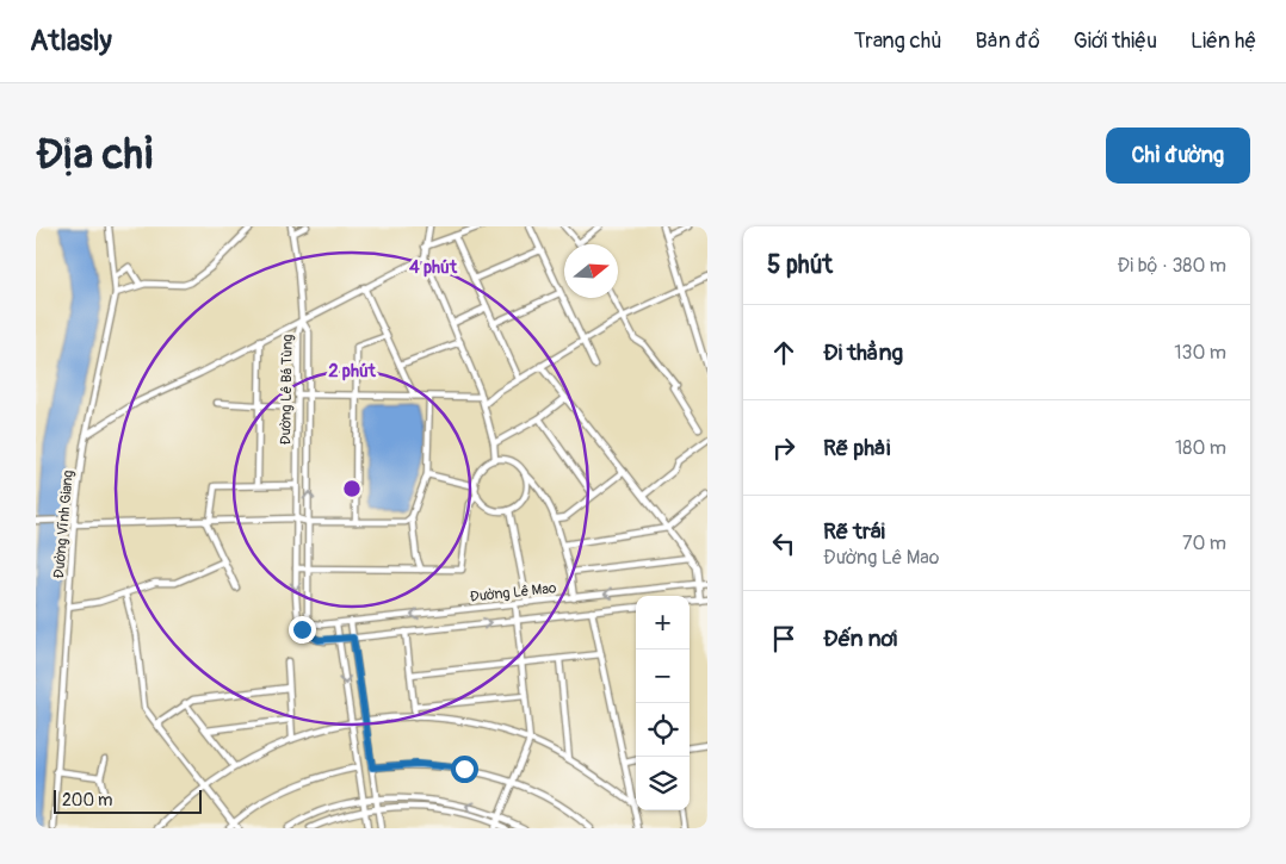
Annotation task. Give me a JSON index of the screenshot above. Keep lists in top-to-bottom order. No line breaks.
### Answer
{"streets":{"street":["Đường Lê Bá Tùng","Đường Vĩnh Giang","Đường Lê Mao"]},"crossings":[["Đường Lê Bá Tùng","Đường Lê Mao"]],"scale_bar":"200 m","north":"right","page":{"header":"Atlasly","nav":["Trang chủ","Bản đồ","Giới thiệu","Liên hệ"],"buttons":"Chỉ đường","title":"Địa chỉ","heading":["5 phút","Đi bộ · 380 m"],"list":[["Đi thẳng","130 m"],["Rẽ phải","180 m"],["Rẽ trái","Đường Lê Mao","70 m"],"Đến nơi"],"map_buttons":["+","−"],"scale":"200 m"},"rings":["4 phút","2 phút"]}
